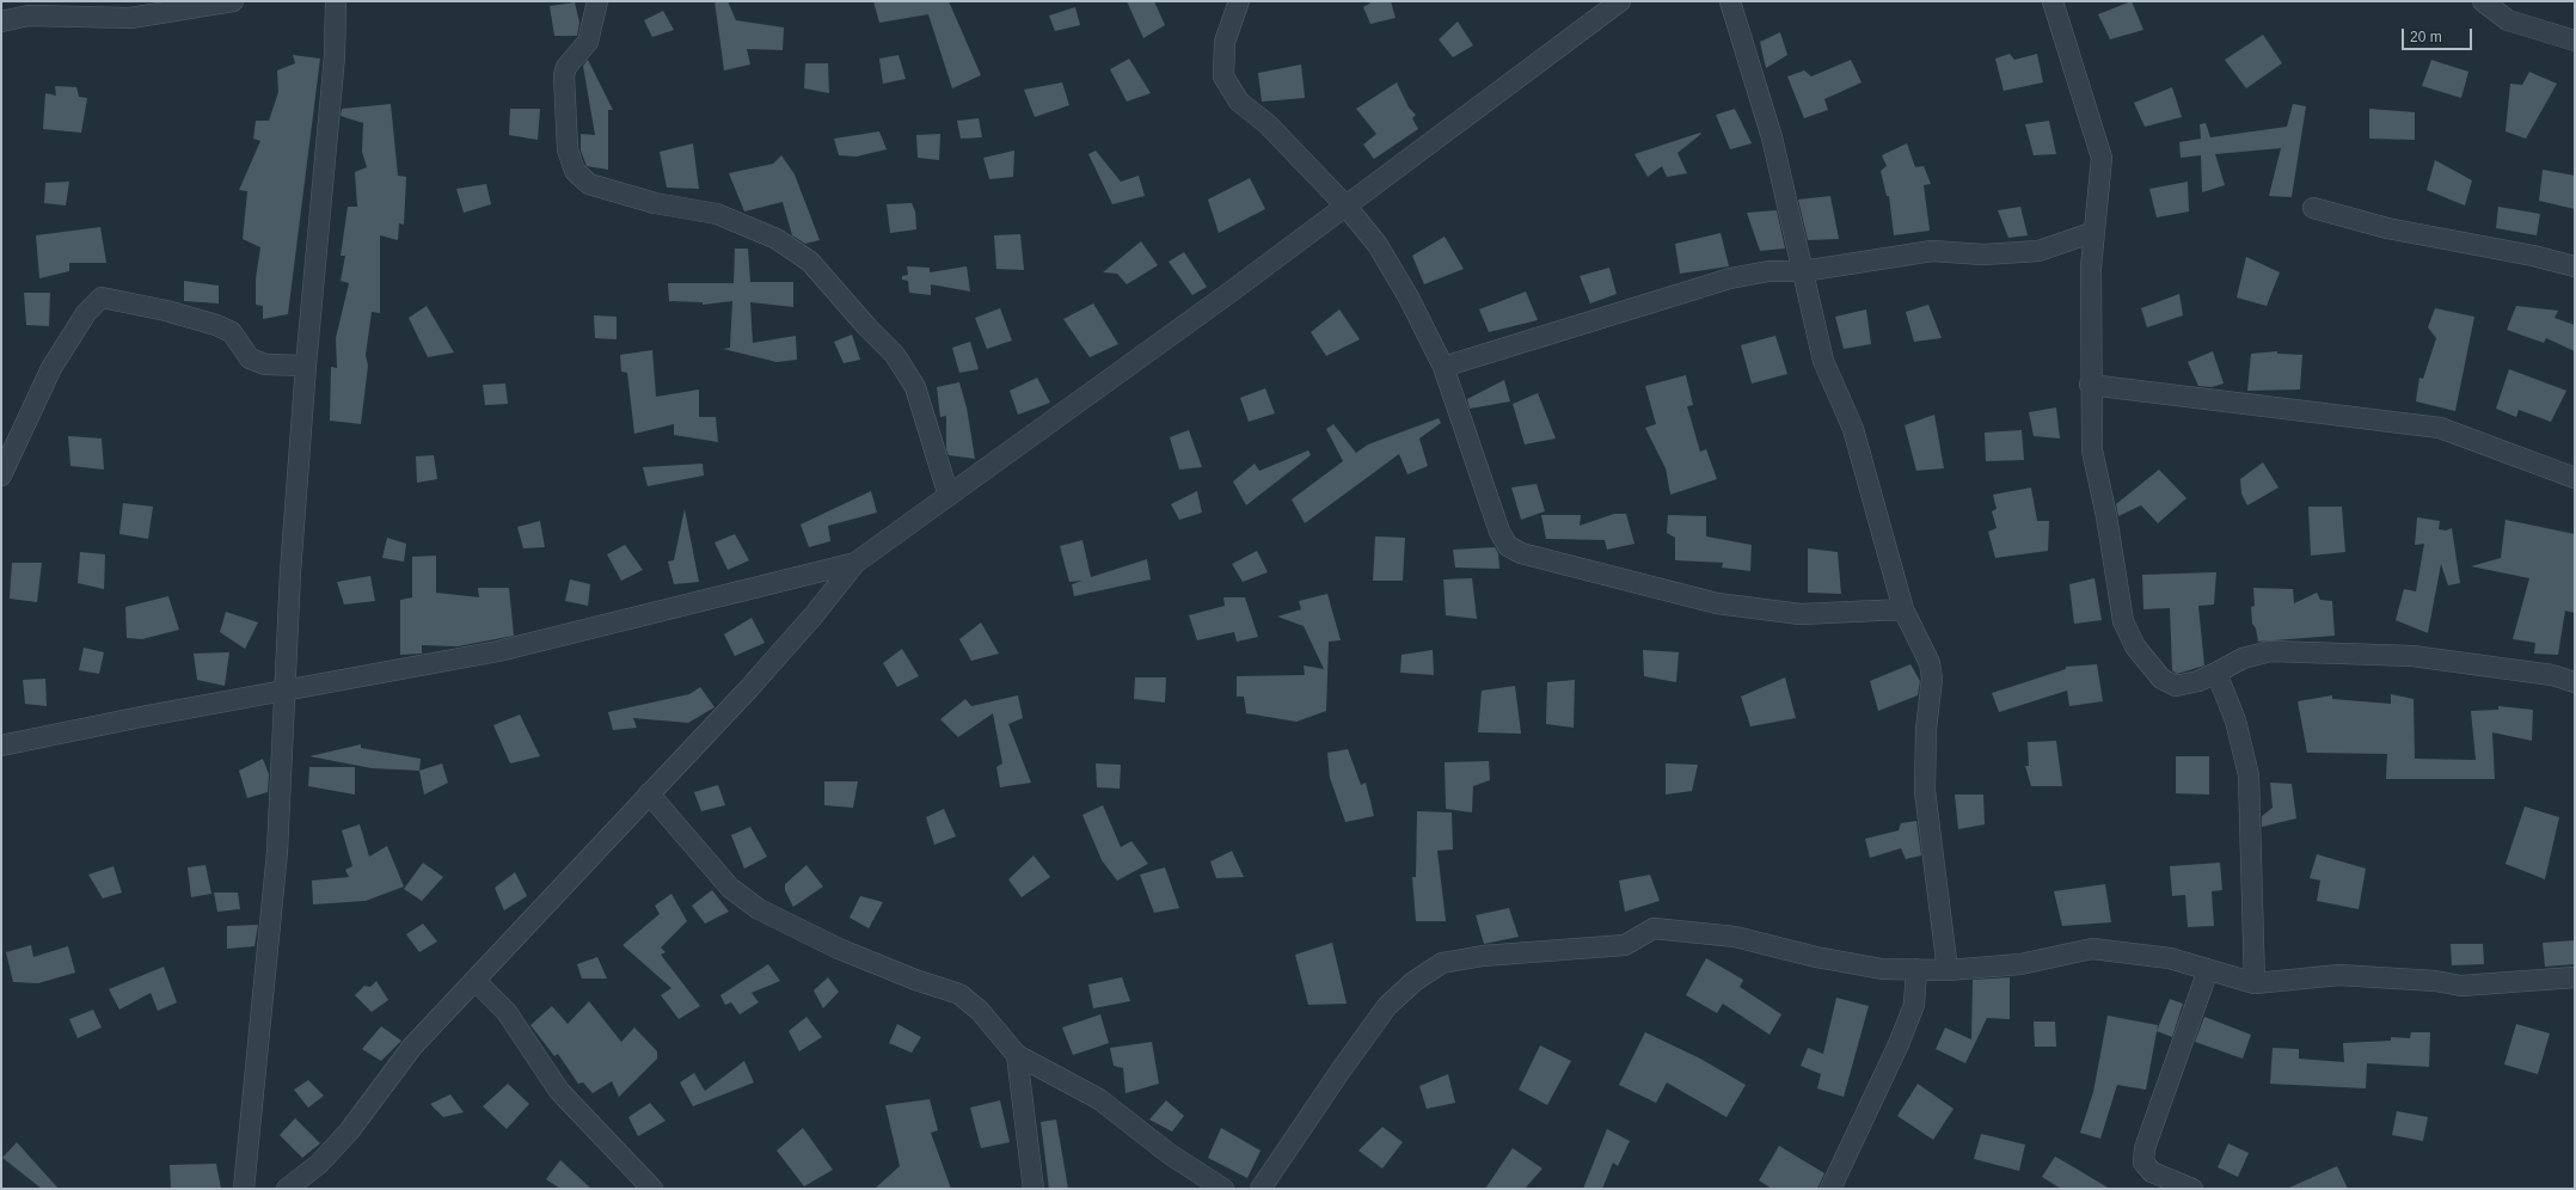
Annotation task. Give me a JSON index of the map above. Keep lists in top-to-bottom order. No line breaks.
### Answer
{"scale_bar":"20 m"}
